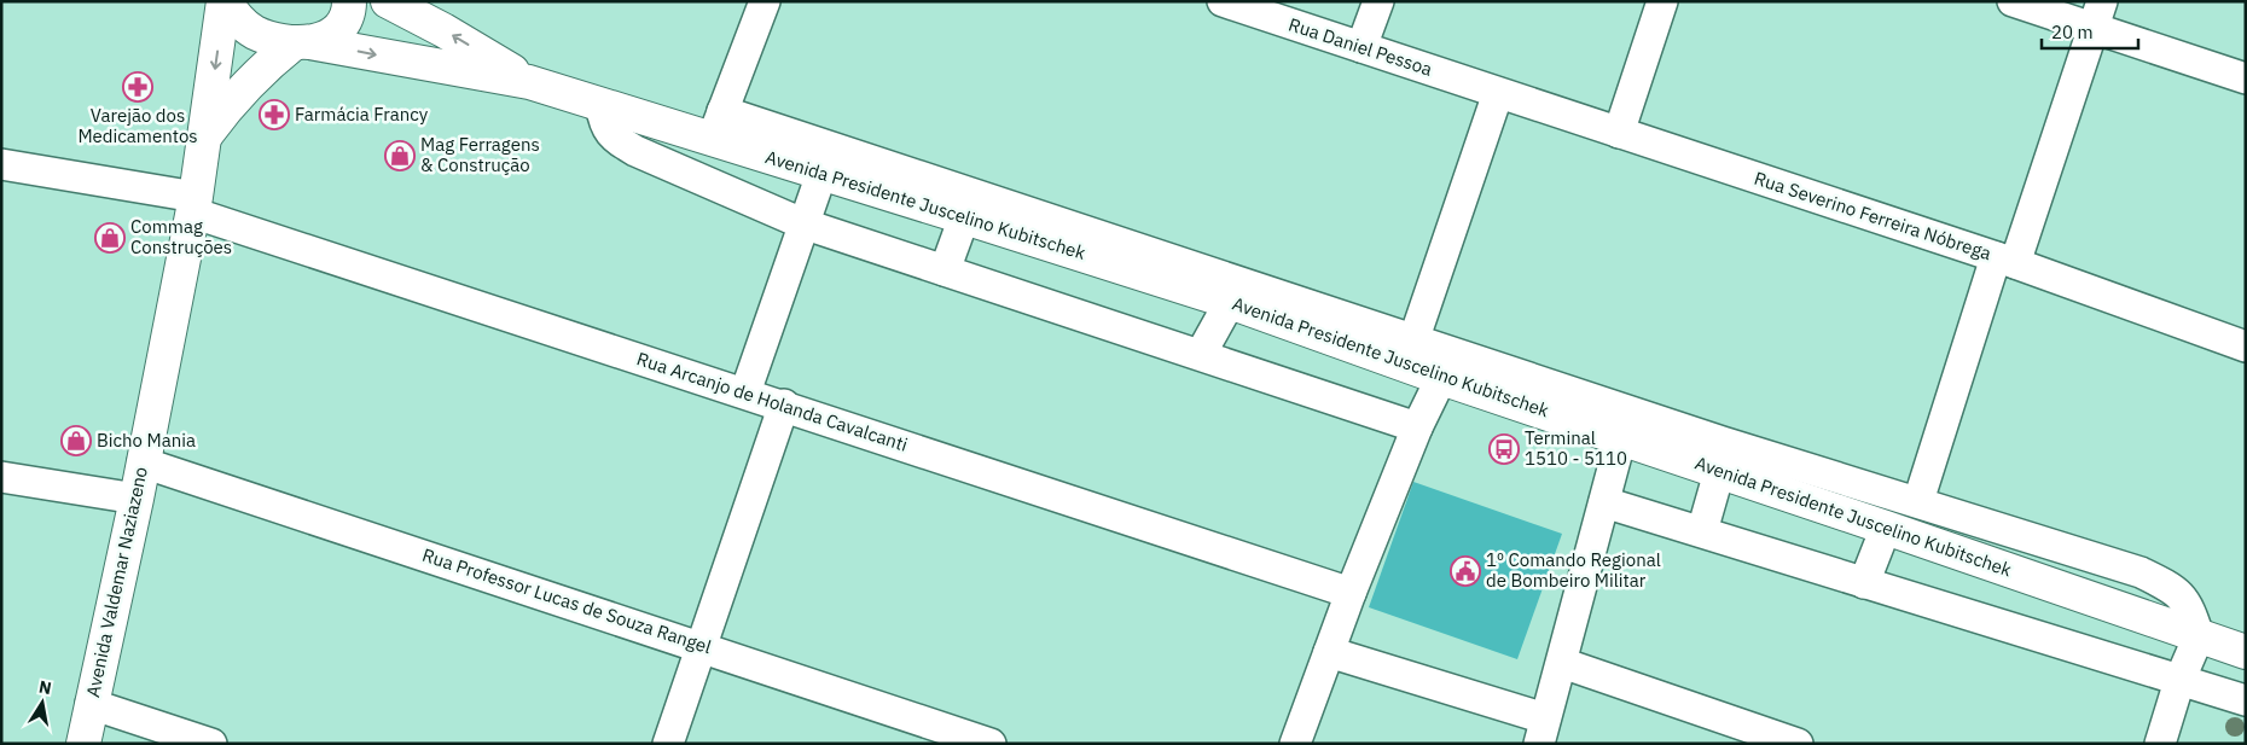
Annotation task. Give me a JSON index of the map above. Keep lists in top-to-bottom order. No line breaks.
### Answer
{"streets":{"main road":["Avenida Presidente Juscelino Kubitschek","Avenida Valdemar Naziazeno"],"street":["Rua Daniel Pessoa","Rua Severino Ferreira Nóbrega","Rua Arcanjo de Holanda Cavalcanti","Rua Professor Lucas de Souza Rangel"]},"crossings":[["Rua Daniel Pessoa","Rua Severino Ferreira Nóbrega"],["Avenida Presidente Juscelino Kubitschek","Avenida Valdemar Naziazeno"],["Rua Arcanjo de Holanda Cavalcanti","Avenida Valdemar Naziazeno"],["Avenida Valdemar Naziazeno","Rua Professor Lucas de Souza Rangel"]],"places":{"pharmacy":["Varejão dos Medicamentos","Farmácia Francy"],"shop":["Mag Ferragens & Construção","Commag Construções","Bicho Mania"],"bus stop":["Terminal 1510 - 5110"],"public building":["1º Comando Regional de Bombeiro Militar"]},"scale_bar":"20 m","north":"top"}
